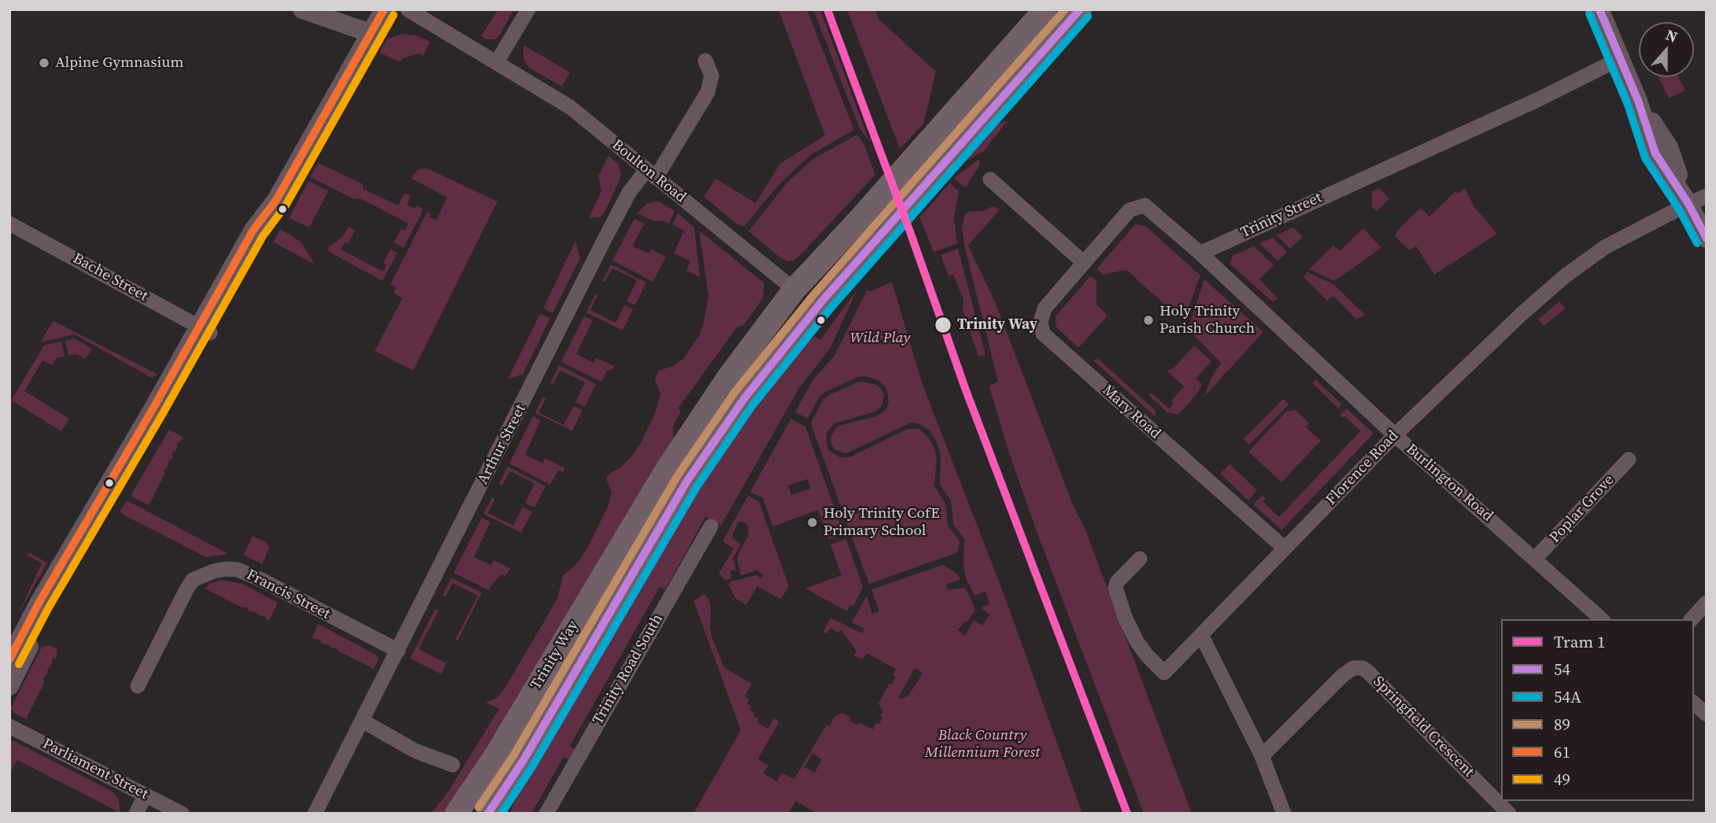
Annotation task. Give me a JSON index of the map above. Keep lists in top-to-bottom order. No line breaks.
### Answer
{"streets":{"main road":["Trinity Way"],"street":["Boulton Road","Trinity Street","Bache Street","Mary Road","Arthur Street","Florence Road","Burlington Road","Poplar Grove","Francis Street","Trinity Road South","Springfield Crescent","Parliament Street"]},"crossings":[["Boulton Road","Arthur Street"],["Boulton Road","Trinity Way"],["Trinity Street","Burlington Road"],["Mary Road","Florence Road"],["Arthur Street","Francis Street"],["Florence Road","Burlington Road"],["Burlington Road","Poplar Grove"]],"parks":["Wild Play","Black Country Millennium Forest"],"places":["Alpine Gymnasium","Holy Trinity Parish Church","Trinity Way","Holy Trinity CofE Primary School"],"lines":["tram line 1","transit line 54","transit line 89","transit line 61","transit line 54A","transit line 49"],"legend":["Tram 1","54","54A","89","61","49"],"north":"top"}
